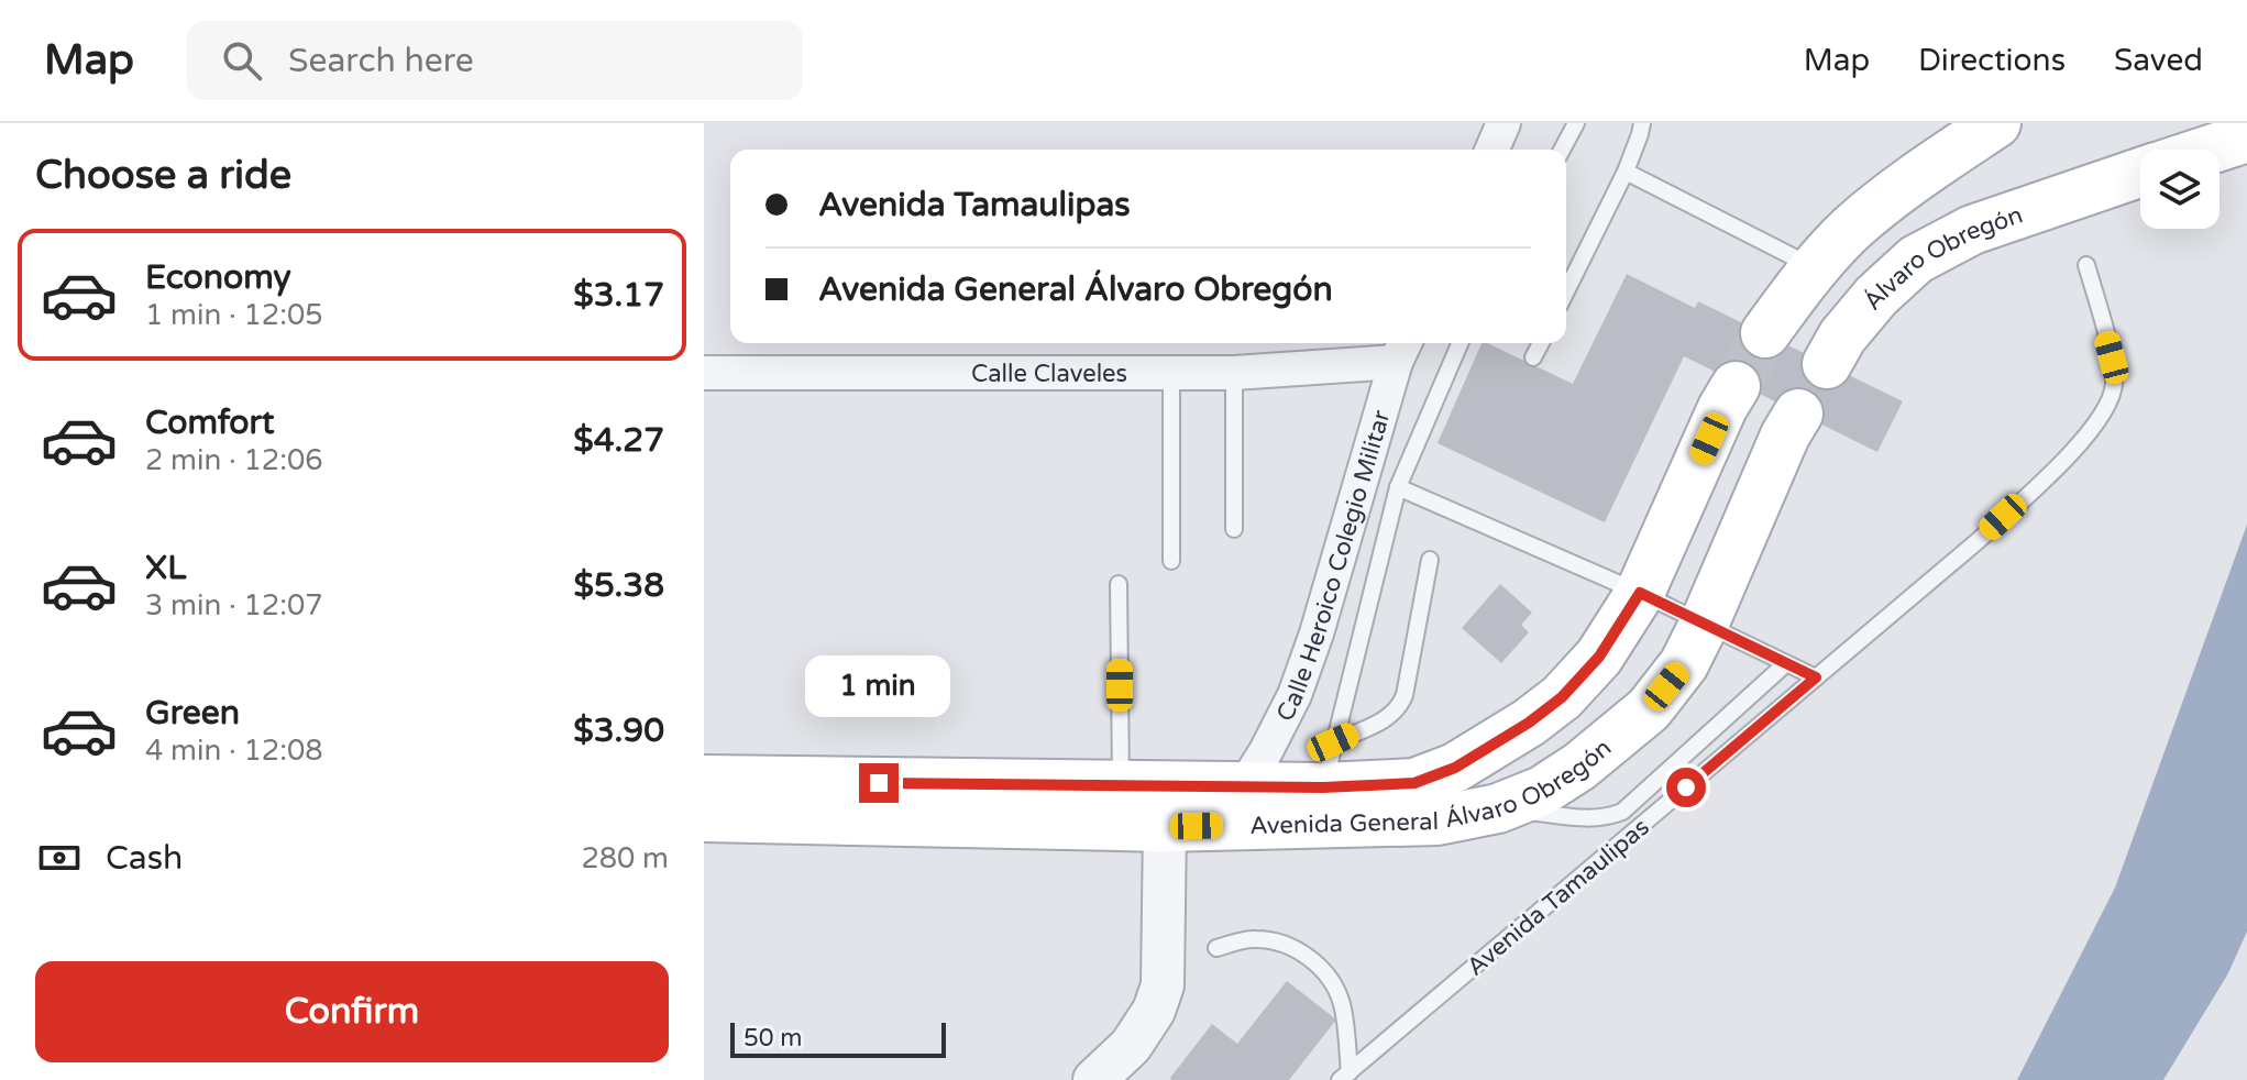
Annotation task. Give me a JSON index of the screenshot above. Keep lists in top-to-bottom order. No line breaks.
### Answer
{"streets":{"main road":["Álvaro Obregón","Avenida General Álvaro Obregón"],"street":["Calle Claveles","Calle Heroico Colegio Militar"],"lane":["Avenida Tamaulipas"]},"crossings":[["Calle Claveles","Calle Heroico Colegio Militar"],["Calle Heroico Colegio Militar","Avenida General Álvaro Obregón"]],"scale_bar":"50 m","page":{"header":"Map","search":"Search here","nav":["Map","Directions","Saved"],"heading":"Choose a ride","banner":["Avenida Tamaulipas","Avenida General Álvaro Obregón"],"list":[{"name":"Economy","note":"1 min · 12:05","value":"$3.17"},{"name":"Comfort","note":"2 min · 12:06","value":"$4.27"},{"name":"XL","note":"3 min · 12:07","value":"$5.38"},{"name":"Green","note":"4 min · 12:08","value":"$3.90"}],"bubble":"1 min","pay":["Cash","280 m"],"buttons":"Confirm","scale":"50 m"}}
